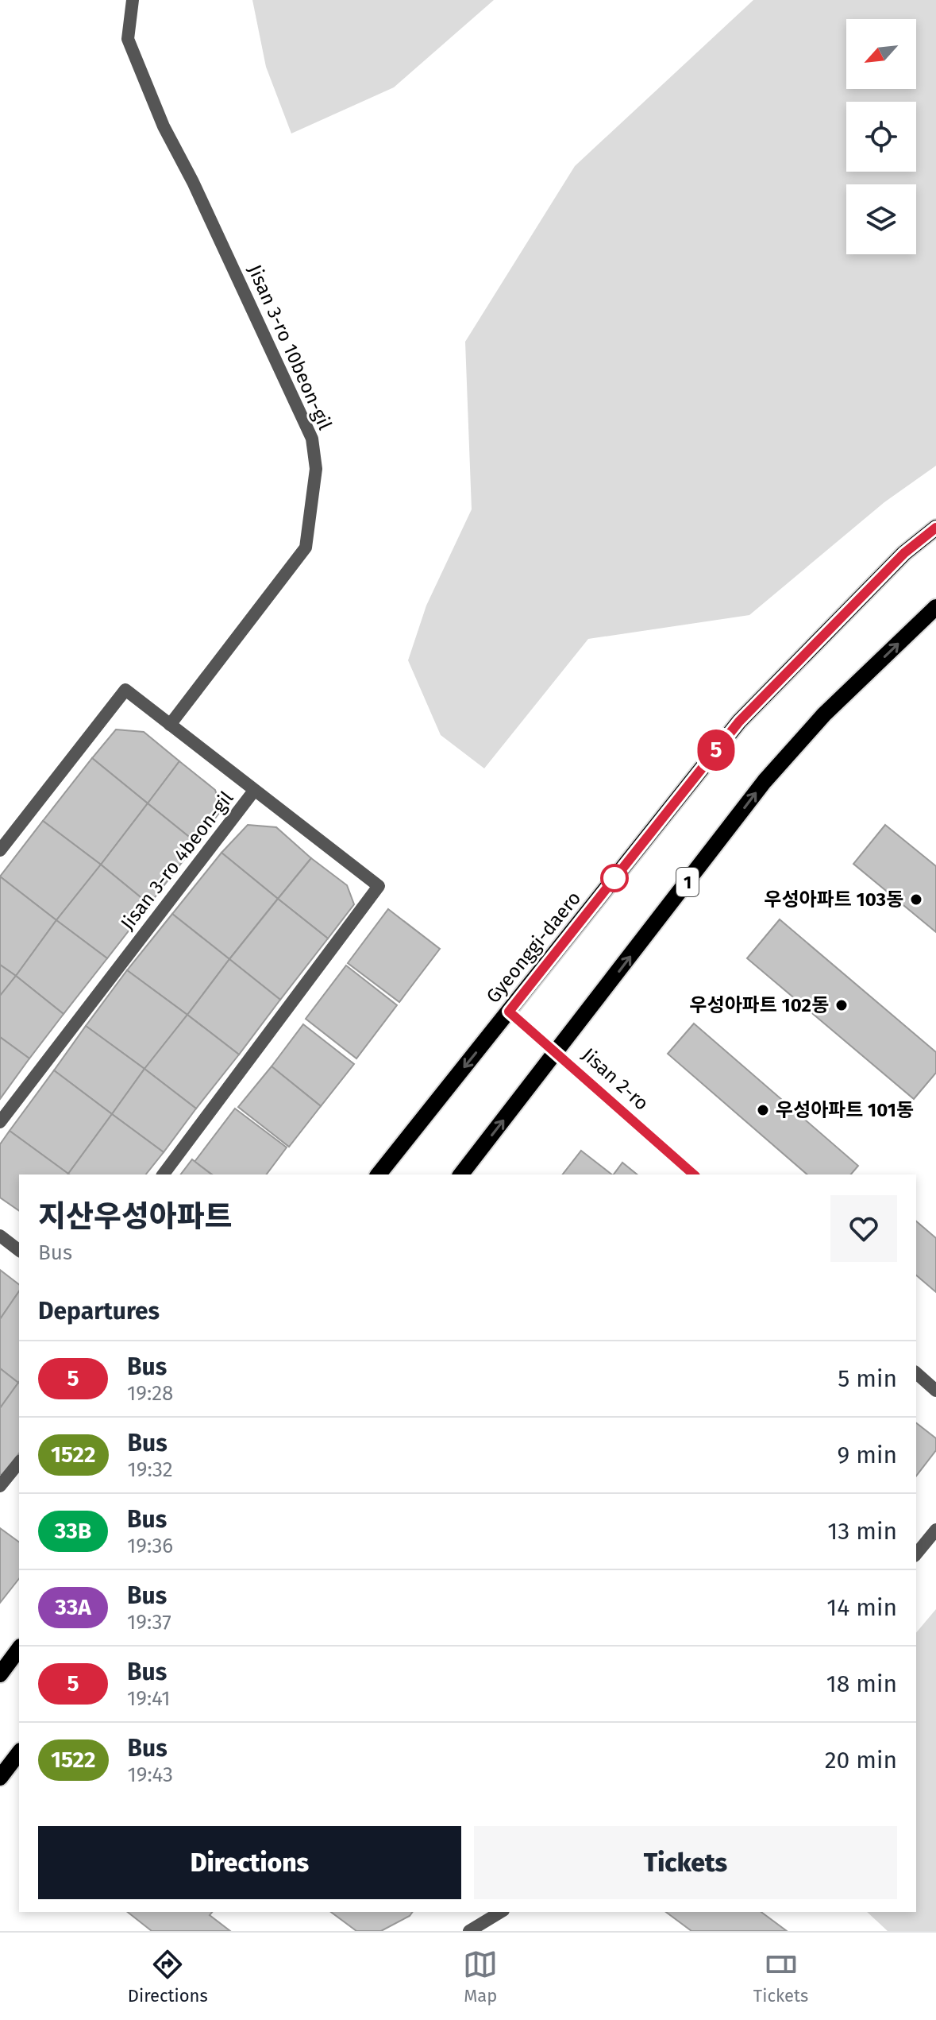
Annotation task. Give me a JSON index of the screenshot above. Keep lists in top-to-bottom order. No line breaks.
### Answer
{"streets":{"main road":["1","Gyeonggi-daero"],"street":["Jisan 3-ro 10beon-gil","Jisan 3-ro 4beon-gil","Jisan 2-ro"]},"crossings":[["1","Jisan 2-ro"],["Gyeonggi-daero","Jisan 2-ro"]],"places":["우성아파트 103동","우성아파트 102동","우성아파트 101동"],"lines":["bus line 5"],"north":"bottom left","page":{"on_map":"5","heading":[["지산우성아파트","Bus"],"Departures"],"list":[{"mark":"5","name":"Bus","note":"19:28","value":"5 min"},{"mark":"1522","name":"Bus","note":"19:32","value":"9 min"},{"mark":"33B","name":"Bus","note":"19:36","value":"13 min"},{"mark":"33A","name":"Bus","note":"19:37","value":"14 min"},{"mark":"5","name":"Bus","note":"19:41","value":"18 min"},{"mark":"1522","name":"Bus","note":"19:43","value":"20 min"}],"buttons":["Directions","Tickets"],"tabs":["Directions","Map","Tickets"]}}
